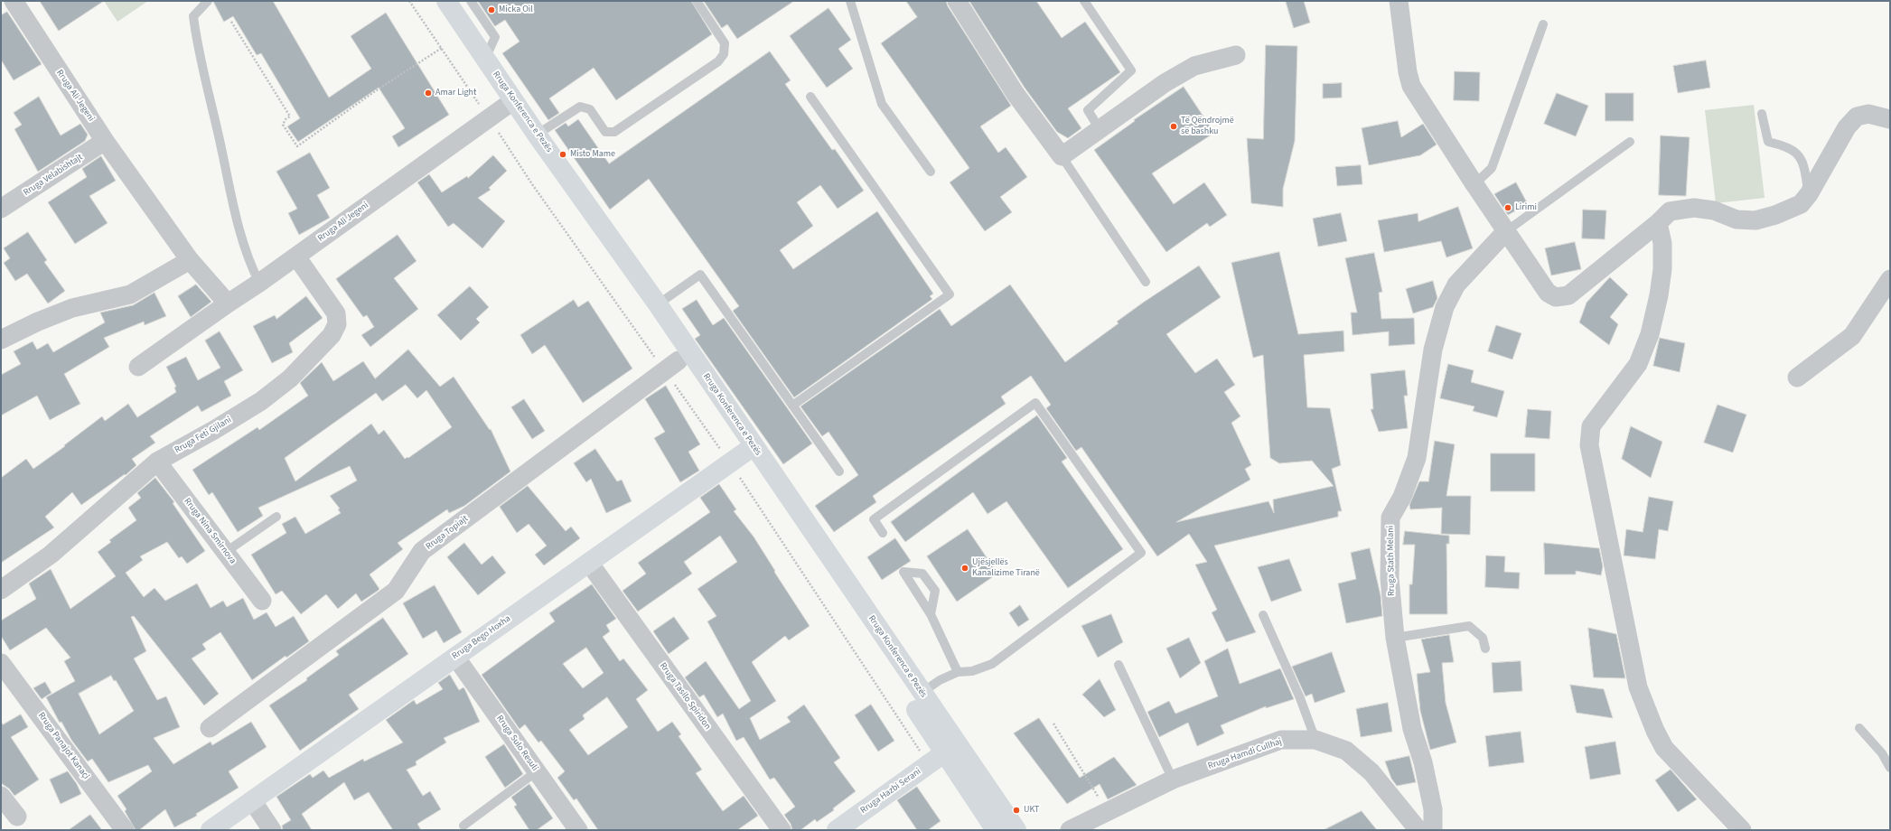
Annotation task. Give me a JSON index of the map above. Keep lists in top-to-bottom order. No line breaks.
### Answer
{"streets":{"main road":["Rruga Konferenca e Pezës","Rruga Bego Hoxha","Rruga Hazbi Serani"],"street":["Rruga Ali Jegeni","Rruga Velabishtajt","Rruga Feti Gjilani","Rruga Nina Smirnova","Rruga Topiajt","Rruga Stath Melani","Rruga Tasilo Spiridon","Rruga Sulo Resuli","Rruga Panajot Kanaçi","Rruga Hamdi Cullhaj"]},"crossings":[["Rruga Ali Jegeni","Rruga Konferenca e Pezës"],["Rruga Ali Jegeni","Rruga Velabishtajt"],["Rruga Ali Jegeni","Rruga Feti Gjilani"],["Rruga Konferenca e Pezës","Rruga Topiajt"],["Rruga Konferenca e Pezës","Rruga Bego Hoxha"],["Rruga Konferenca e Pezës","Rruga Hazbi Serani"],["Rruga Feti Gjilani","Rruga Nina Smirnova"],["Rruga Bego Hoxha","Rruga Tasilo Spiridon"],["Rruga Bego Hoxha","Rruga Sulo Resuli"]],"places":["Micka Oil","Amar Light","Të Qëndrojmë së bashku","Misto Mame","Lirimi","Ujësjellës Kanalizime Tiranë","UKT"]}
